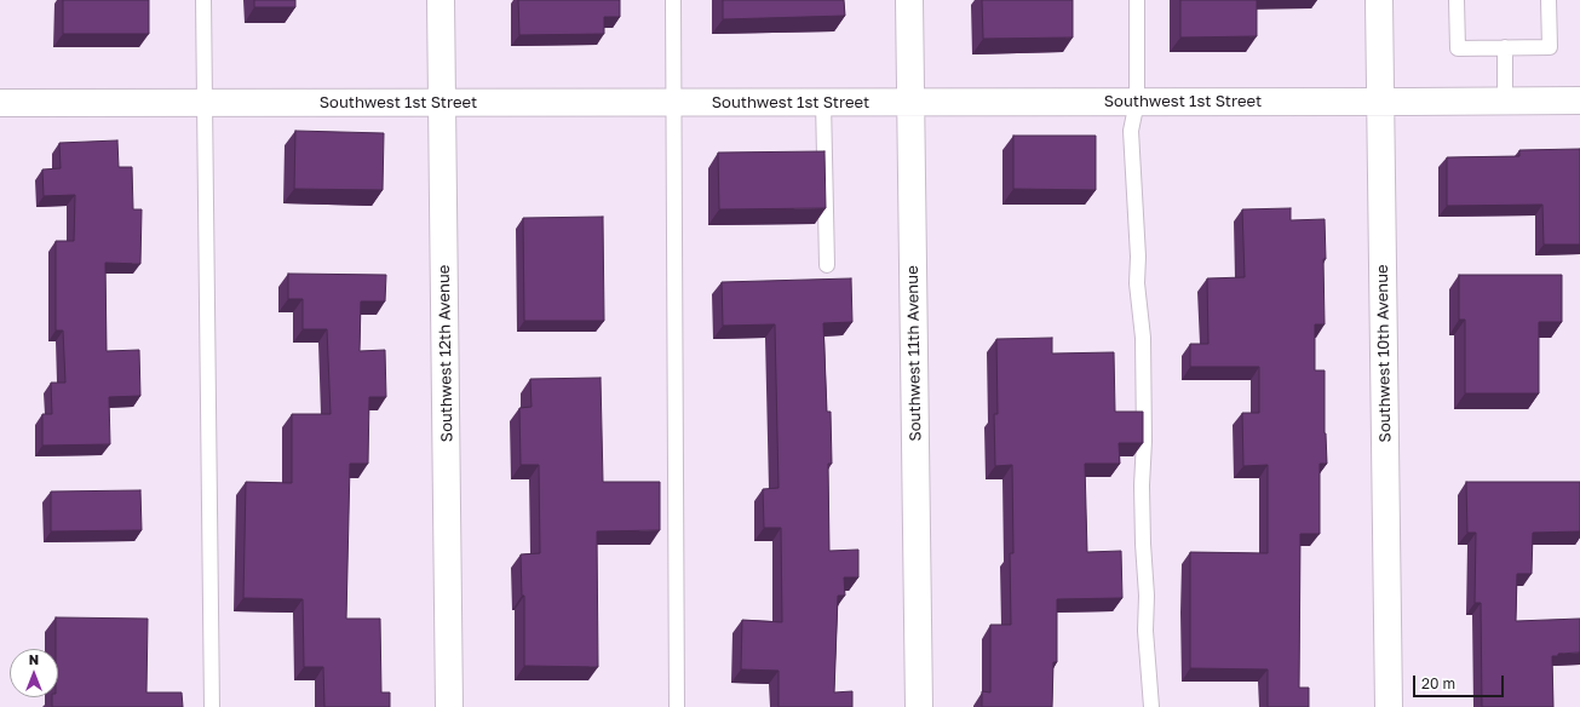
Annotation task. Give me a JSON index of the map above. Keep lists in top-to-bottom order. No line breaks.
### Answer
{"streets":{"street":["Southwest 1st Street","Southwest 12th Avenue","Southwest 11th Avenue","Southwest 10th Avenue"]},"crossings":[["Southwest 1st Street","Southwest 12th Avenue"],["Southwest 1st Street","Southwest 11th Avenue"],["Southwest 1st Street","Southwest 10th Avenue"]],"scale_bar":"20 m","north":"top"}
